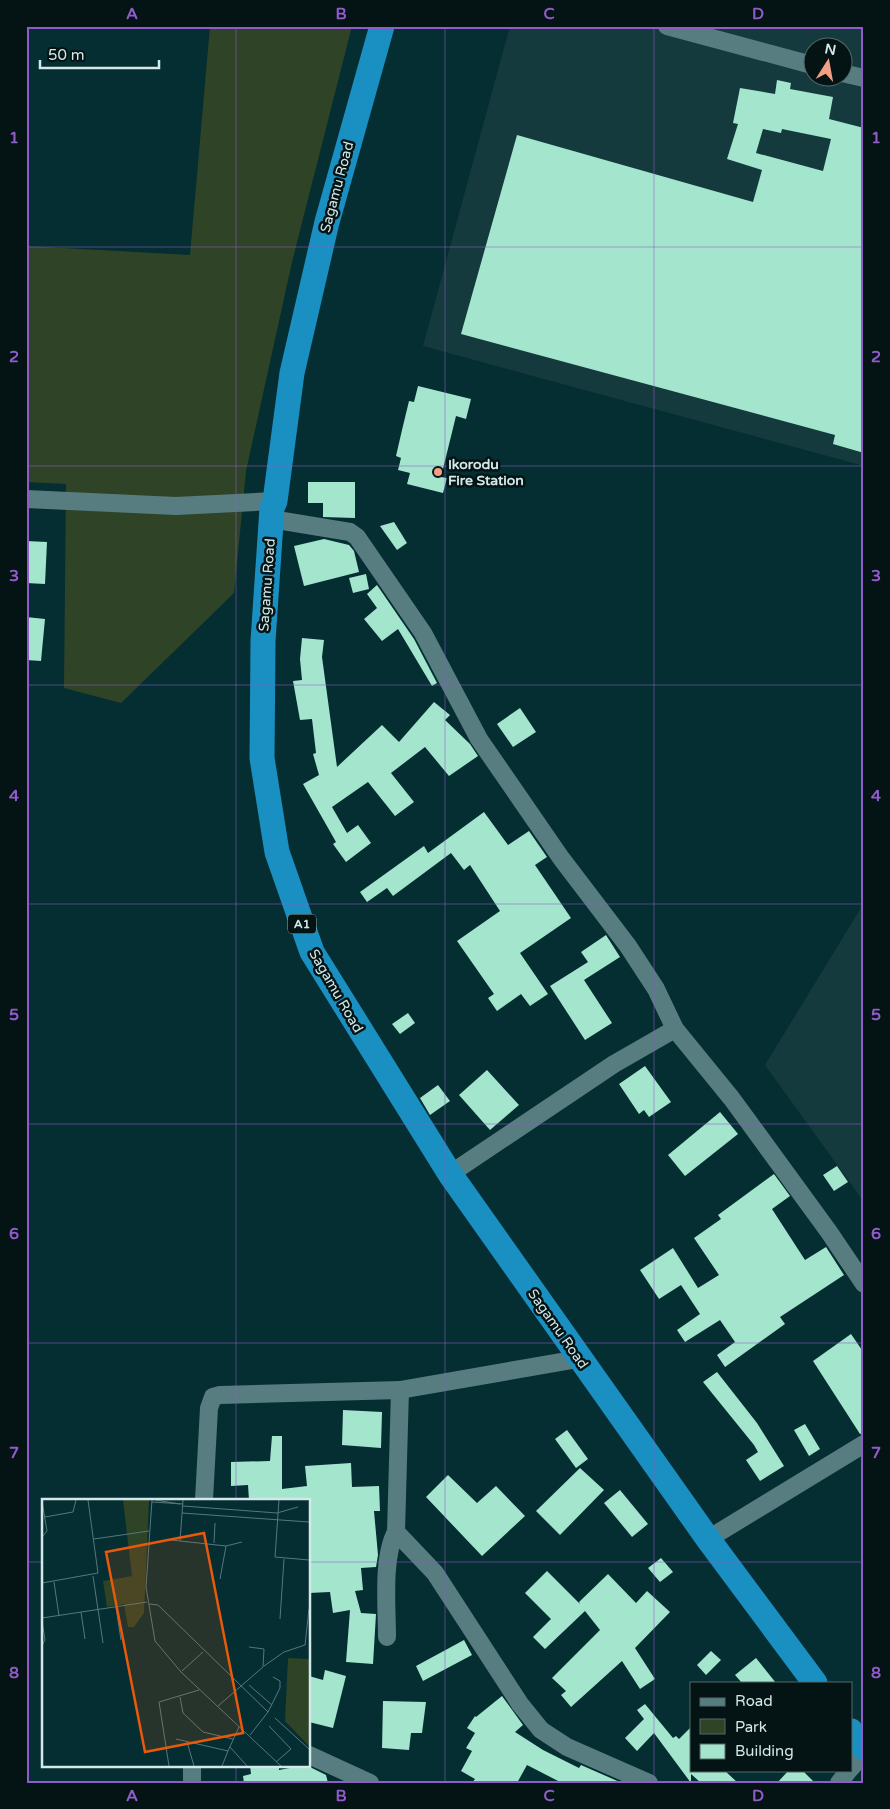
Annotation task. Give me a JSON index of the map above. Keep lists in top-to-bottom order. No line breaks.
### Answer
{"streets":{"highway":["Sagamu Road","A1"]},"places":["Ikorodu Fire Station"],"legend":["Road","Park","Building"],"scale_bar":"50 m","north":"top","grid":{"columns":["A","B","C","D"],"rows":["1","2","3","4","5","6","7","8"]}}
